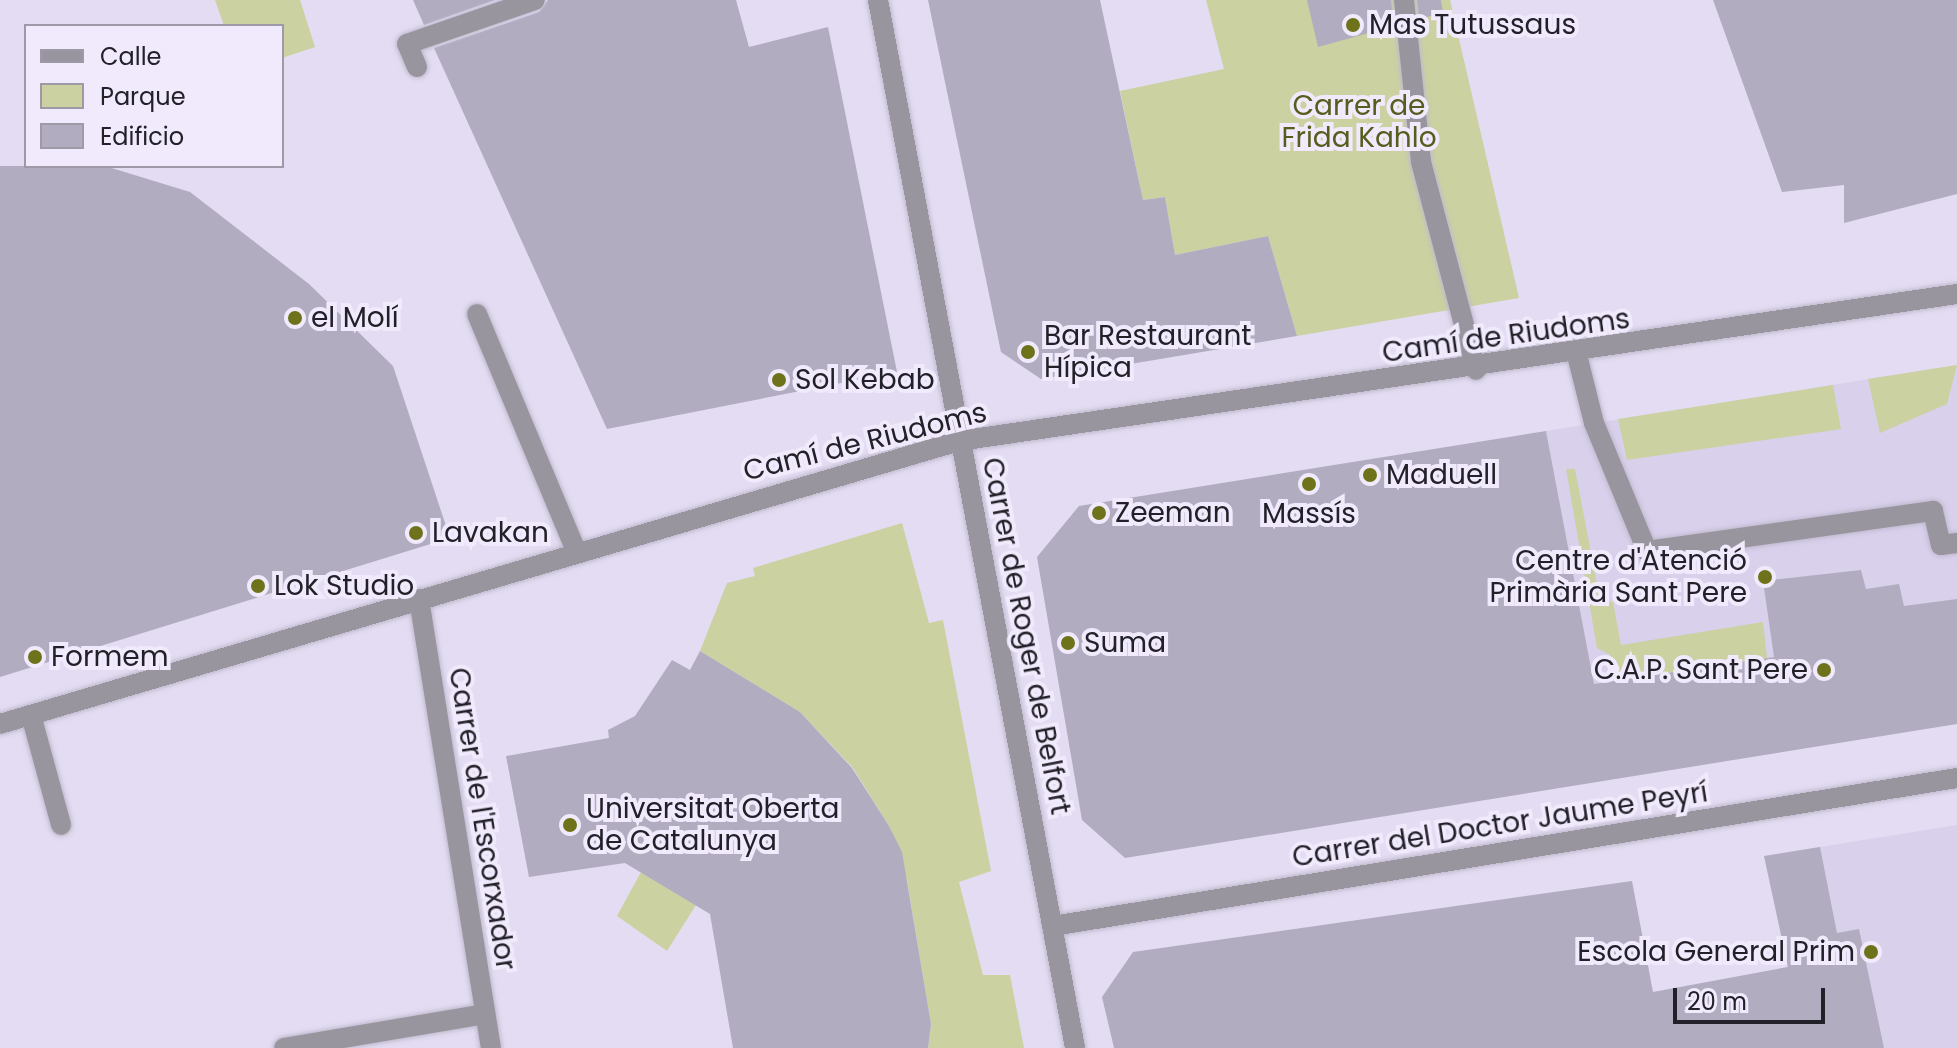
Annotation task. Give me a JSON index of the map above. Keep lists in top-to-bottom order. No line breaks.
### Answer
{"streets":{"street":["Camí de Riudoms","Carrer de Roger de Belfort","Carrer de l'Escorxador","Carrer del Doctor Jaume Peyrí"]},"crossings":[["Camí de Riudoms","Carrer de Roger de Belfort"],["Camí de Riudoms","Carrer de l'Escorxador"],["Carrer de Roger de Belfort","Carrer del Doctor Jaume Peyrí"]],"parks":["Carrer de Frida Kahlo"],"places":["Mas Tutussaus","el Molí","Bar Restaurant Hípica","Sol Kebab","Maduell","Massís","Zeeman","Lavakan","Centre d'Atenció Primària Sant Pere","Lok Studio","Suma","Formem","C.A.P. Sant Pere","Universitat Oberta de Catalunya","Escola General Prim"],"legend":["Calle","Parque","Edificio"],"scale_bar":"20 m"}
